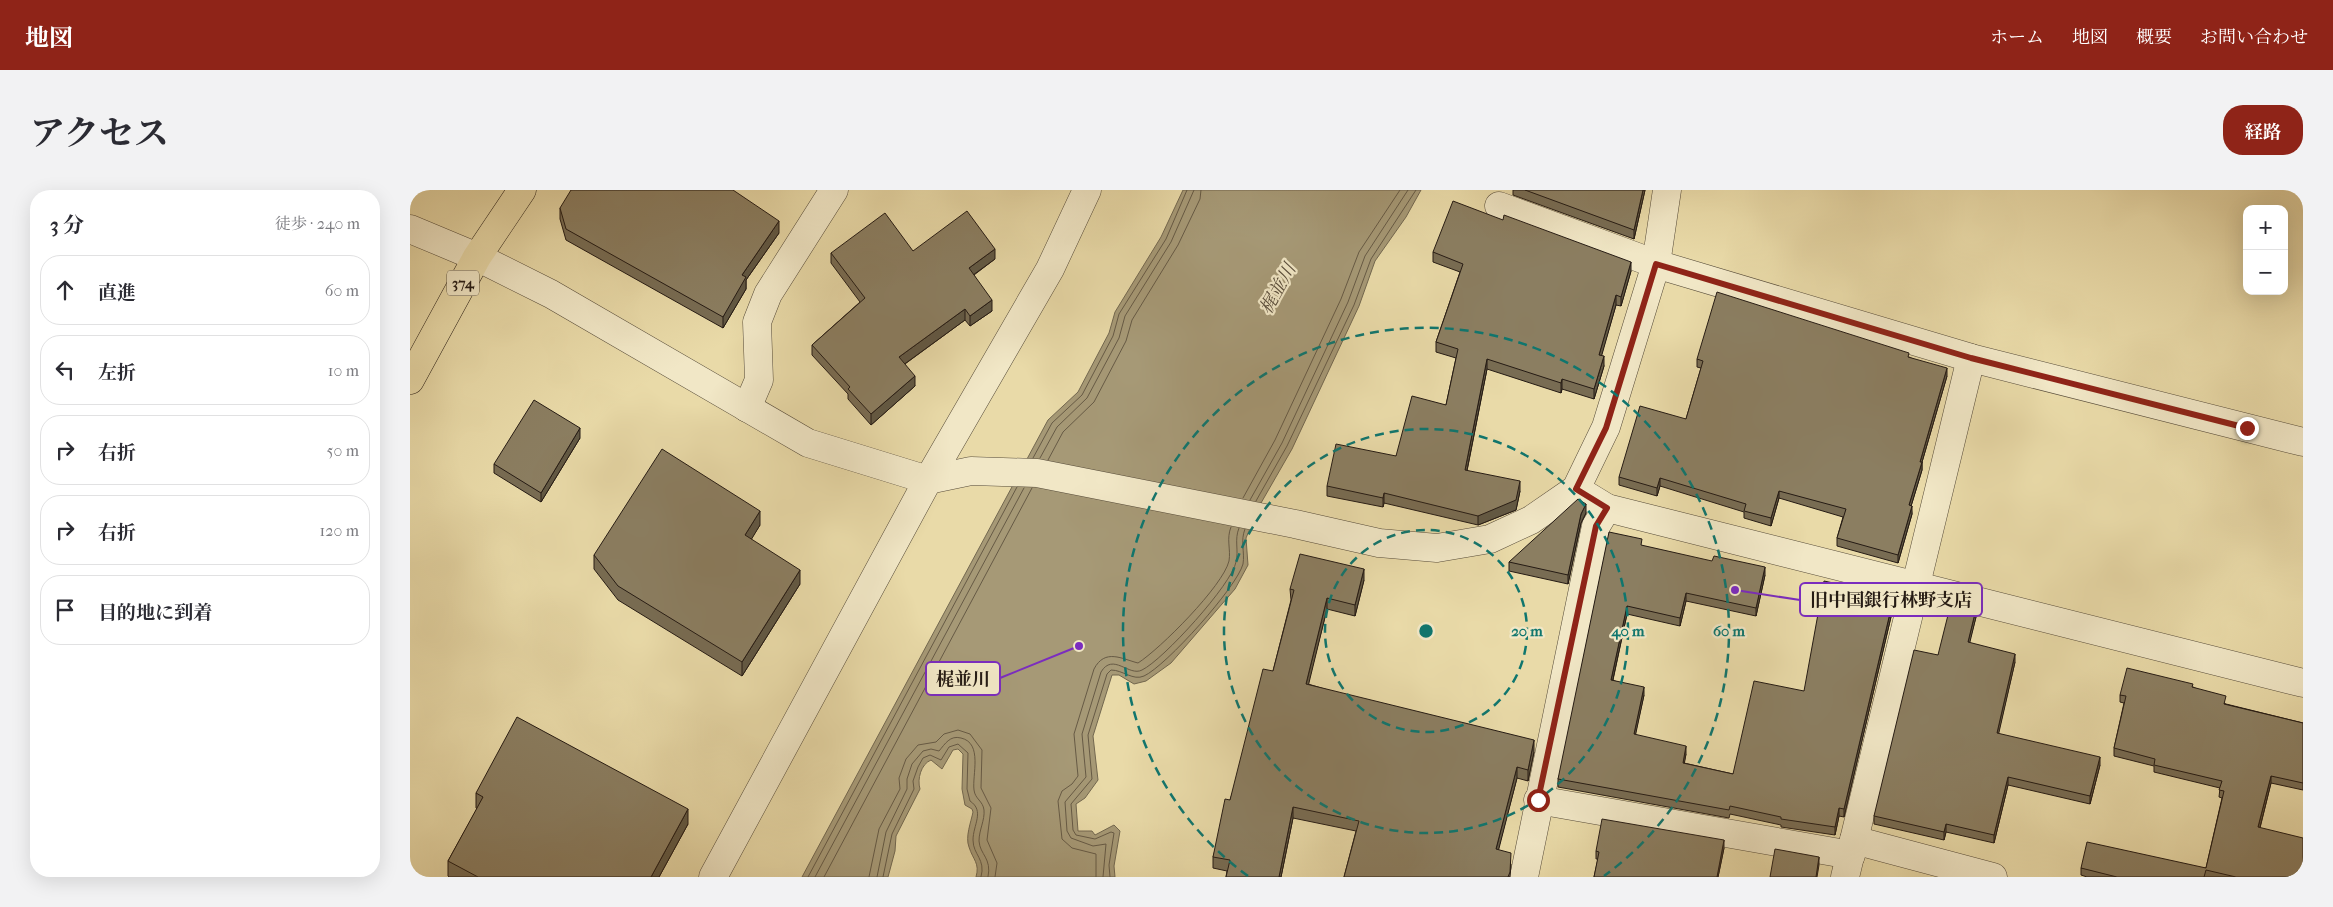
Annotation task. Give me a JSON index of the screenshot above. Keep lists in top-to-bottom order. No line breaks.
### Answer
{"streets":{"highway":["374"]},"water":["梶並川"],"places":["旧中国銀行林野支店","梶並川"],"page":{"header":"地図","nav":["ホーム","地図","概要","お問い合わせ"],"title":"アクセス","buttons":"経路","heading":["3 分","徒歩 · 240 m"],"map_buttons":["+","−"],"list":[["直進","60 m"],["左折","10 m"],["右折","50 m"],["右折","120 m"],"目的地に到着"]},"rings":["20 m","40 m","60 m"]}
